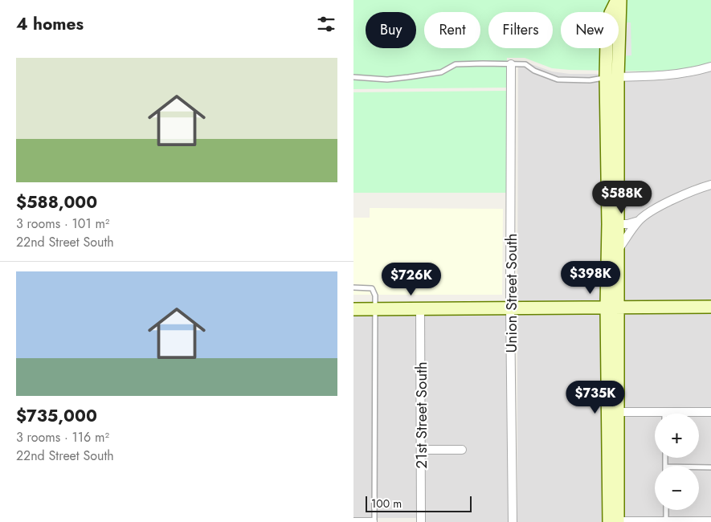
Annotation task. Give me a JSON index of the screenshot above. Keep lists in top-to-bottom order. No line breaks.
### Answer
{"streets":{"street":["Union Street South","21st Street South"]},"scale_bar":"100 m","page":{"heading":"4 homes","chip":["Buy","Rent","Filters","New"],"list":[{"name":"$588,000","note":"3 rooms · 101 m² · 22nd Street South"},{"name":"$735,000","note":"3 rooms · 116 m² · 22nd Street South"}],"price":["$588K","$398K","$726K","$735K"],"map_buttons":["+","−"],"scale":"100 m"}}
